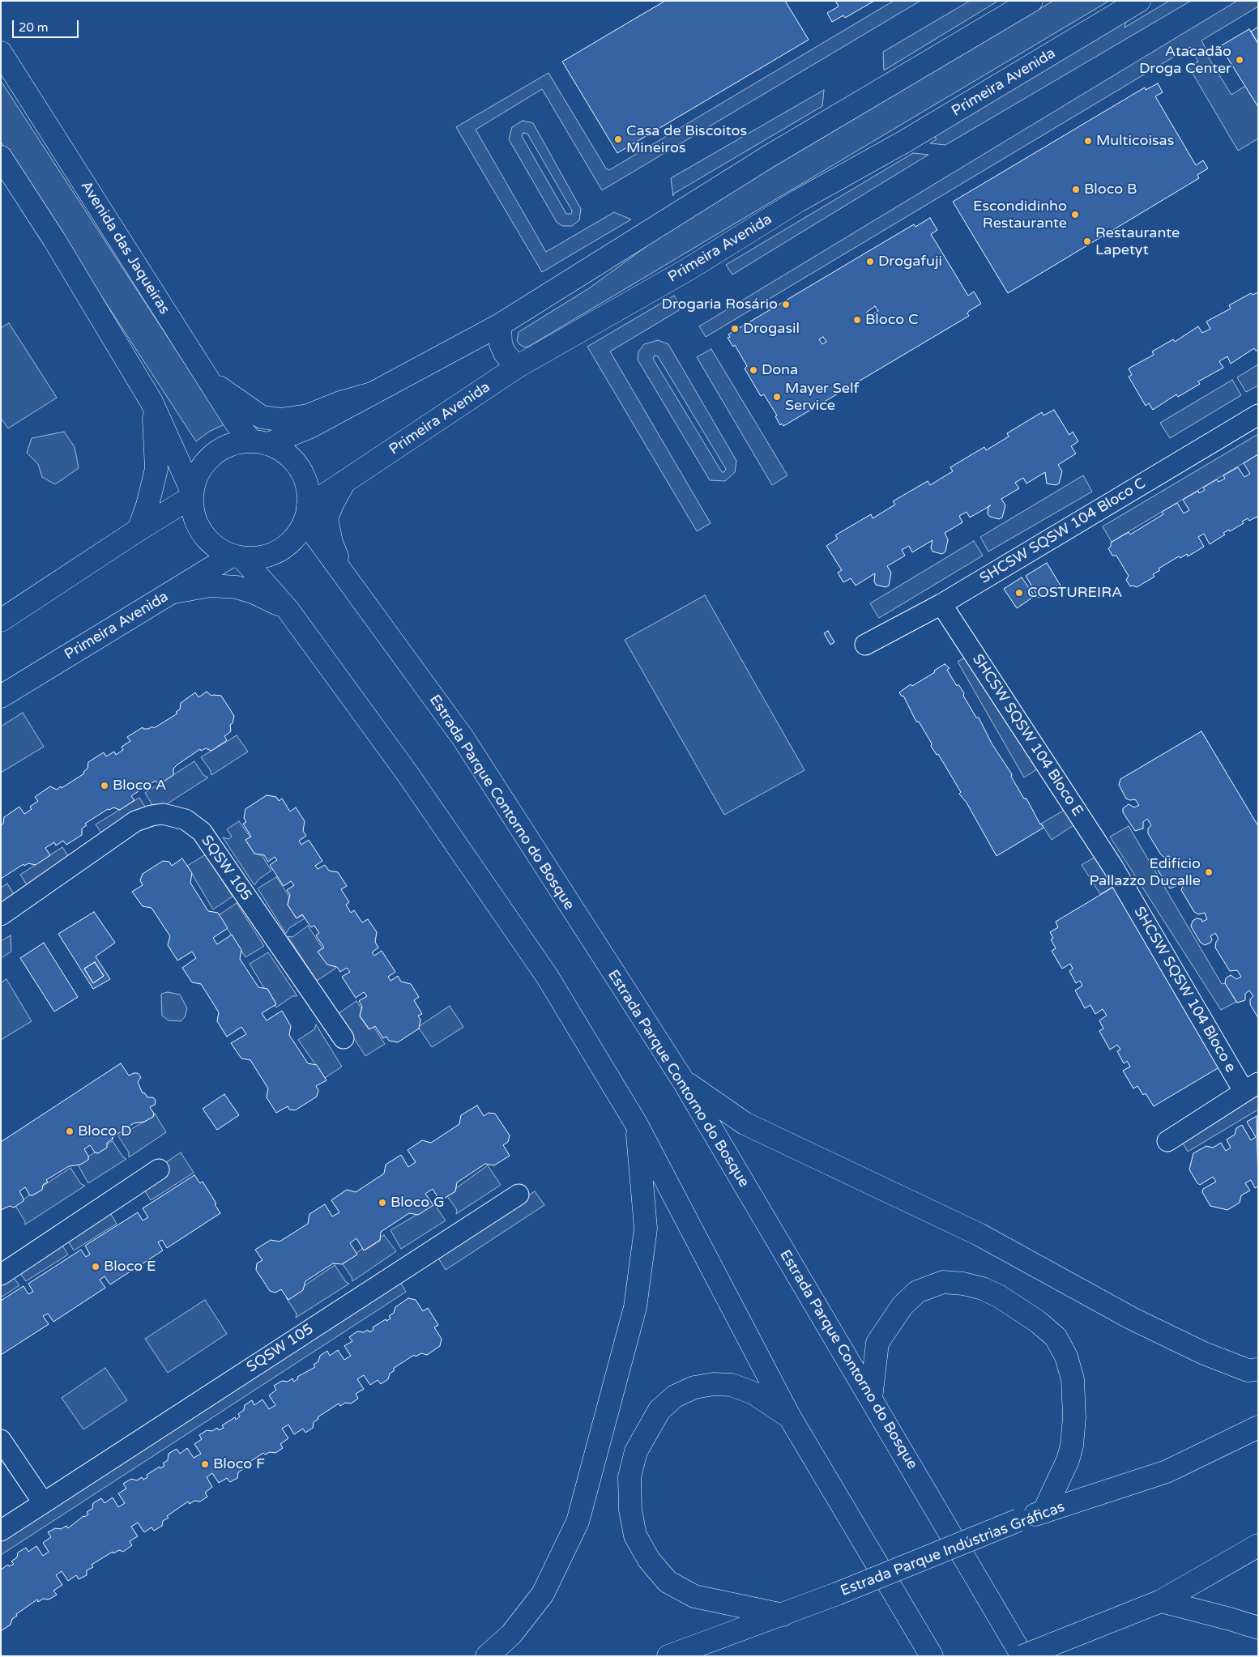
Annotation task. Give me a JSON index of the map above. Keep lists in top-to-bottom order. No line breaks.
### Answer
{"streets":{"main road":["Primeira Avenida","Avenida das Jaqueiras","Estrada Parque Contorno do Bosque","Estrada Parque Indústrias Gráficas"],"street":["SHCSW SQSW 104 Bloco C","SHCSW SQSW 104 Bloco E","SQSW 105","SHCSW SQSW 104 Bloco e"]},"crossings":[["Primeira Avenida","Avenida das Jaqueiras"],["Primeira Avenida","Estrada Parque Contorno do Bosque"],["Avenida das Jaqueiras","Estrada Parque Contorno do Bosque"],["SHCSW SQSW 104 Bloco C","SHCSW SQSW 104 Bloco E"],["SHCSW SQSW 104 Bloco E","SHCSW SQSW 104 Bloco e"]],"places":["Atacadão Droga Center","Casa de Biscoitos Mineiros","Multicoisas","Bloco B","Escondidinho Restaurante","Restaurante Lapetyt","Drogafuji","Drogaria Rosário","Bloco C","Drogasil","Dona","Mayer Self Service","COSTUREIRA","Bloco A","Edifício Pallazzo Ducalle","Bloco D","Bloco G","Bloco E","Bloco F"],"scale_bar":"20 m"}
